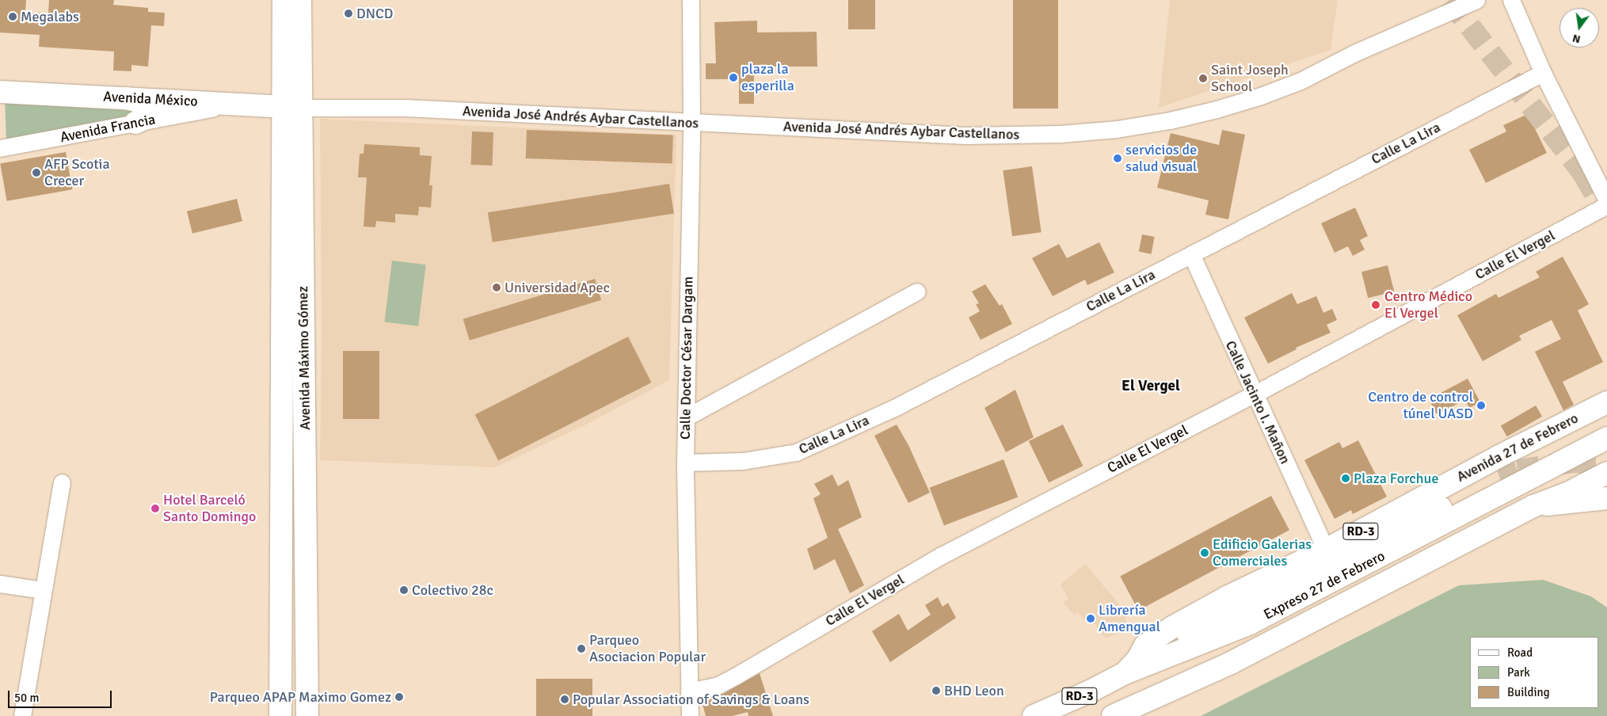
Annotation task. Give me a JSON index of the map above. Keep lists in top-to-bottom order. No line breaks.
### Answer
{"streets":{"main road":["Avenida México","Avenida Máximo Gómez","Avenida 27 de Febrero","RD-3","Expreso 27 de Febrero"],"street":["Avenida José Andrés Aybar Castellanos","Avenida Francia","Calle La Lira","Calle El Vergel","Calle Doctor César Dargam","Calle Jacinto I. Mañon"]},"crossings":[["Avenida México","Avenida José Andrés Aybar Castellanos"],["Avenida México","Avenida Francia"],["Avenida México","Avenida Máximo Gómez"],["Avenida José Andrés Aybar Castellanos","Avenida Máximo Gómez"],["Avenida José Andrés Aybar Castellanos","Calle Doctor César Dargam"],["Calle La Lira","Calle Doctor César Dargam"],["Calle La Lira","Calle Jacinto I. Mañon"],["Calle El Vergel","Calle Doctor César Dargam"],["Calle El Vergel","Calle Jacinto I. Mañon"],["Calle Jacinto I. Mañon","Avenida 27 de Febrero"],["Avenida 27 de Febrero","Expreso 27 de Febrero"]],"districts":["El Vergel"],"places":["DNCD","Megalabs","plaza la esperilla","Saint Joseph School","servicios de salud visual","AFP Scotia Crecer","Universidad Apec","Centro Médico El Vergel","Centro de control túnel UASD","Plaza Forchue","Hotel Barceló Santo Domingo","Edificio Galerias Comerciales","Colectivo 28c","Librería Amengual","Parqueo Asociacion Popular","BHD Leon","Parqueo APAP Maximo Gomez","Popular Association of Savings & Loans"],"legend":["Road","Park","Building"],"scale_bar":"50 m","north":"bottom"}
